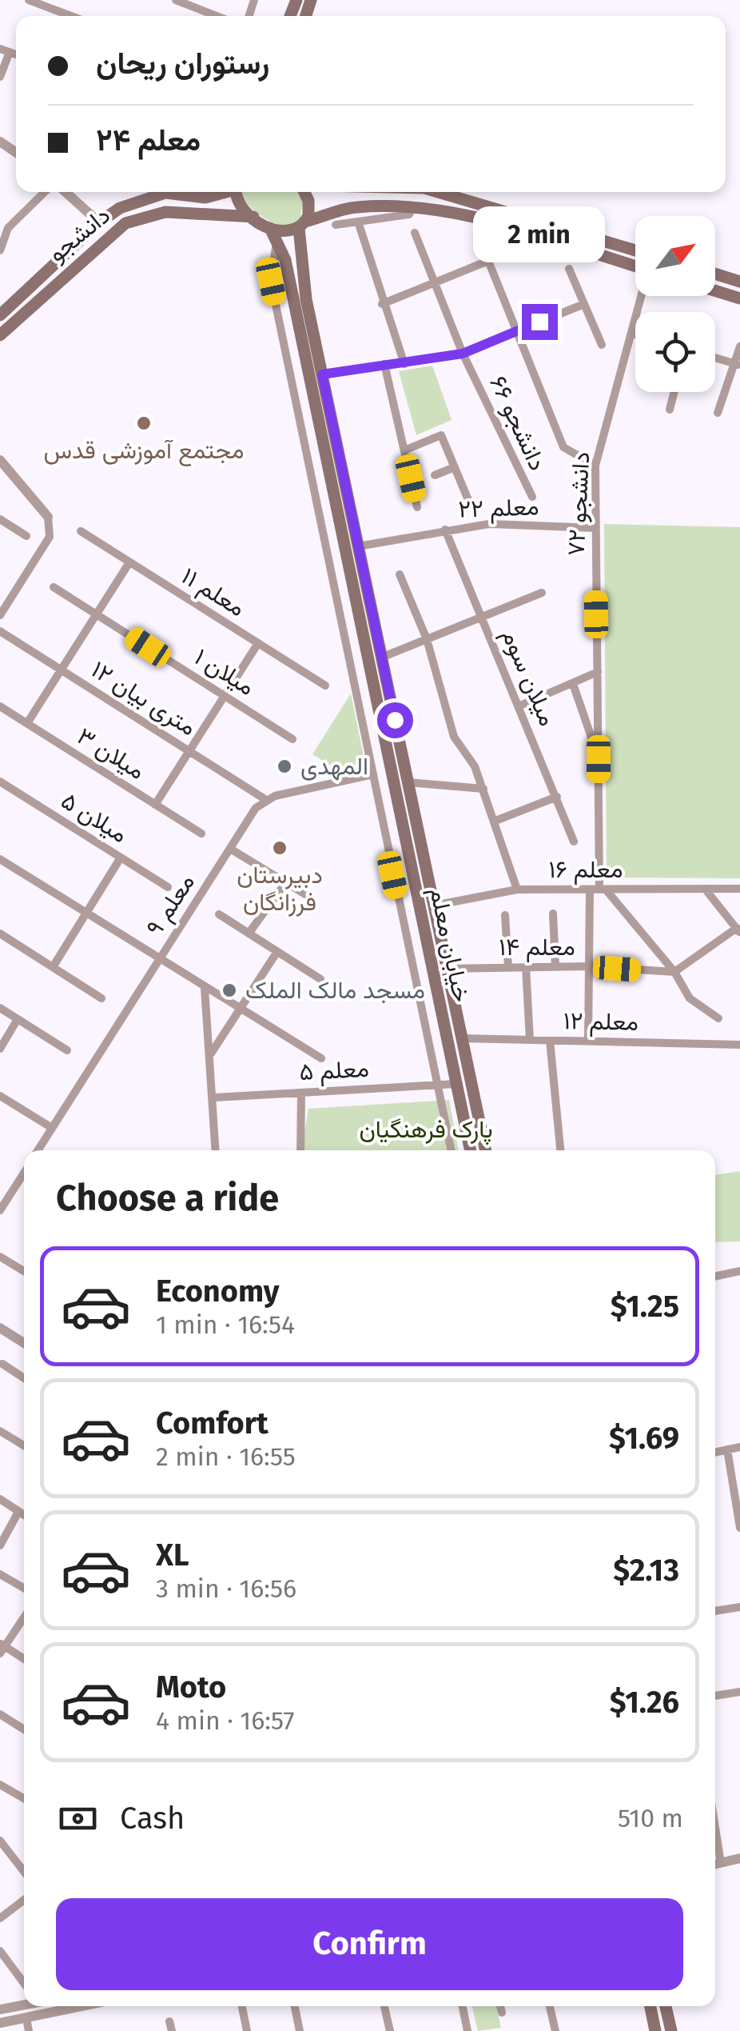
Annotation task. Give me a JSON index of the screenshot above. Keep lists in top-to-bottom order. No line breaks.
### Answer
{"streets":{"main road":["دانشجو","خیابان معلم"],"street":["دانشجو ۶۶","دانشجو ۷۲","معلم ۲۲","معلم ۱۱","میلان ۱","میلان سوم","۱۲ متری بیان","میلان ۳","میلان ۵","معلم ۱۶","معلم ۹","معلم ۱۴","معلم ۱۲","معلم ۵"]},"crossings":[["دانشجو ۷۲","معلم ۲۲"],["دانشجو ۷۲","معلم ۱۶"],["دانشجو ۷۲","معلم ۱۴"],["دانشجو ۷۲","معلم ۱۲"],["معلم ۲۲","میلان سوم"],["معلم ۲۲","خیابان معلم"],["۱۲ متری بیان","معلم ۹"],["معلم ۱۶","خیابان معلم"],["خیابان معلم","معلم ۱۴"],["خیابان معلم","معلم ۱۲"],["خیابان معلم","معلم ۵"]],"parks":["پارک فرهنگیان"],"places":["مجتمع آموزشی قدس","المهدی","دبیرستان فرزانگان","مسجد مالک الملک"],"north":"top right","page":{"banner":["رستوران ریحان","معلم ۲۴"],"bubble":"2 min","heading":"Choose a ride","list":[{"name":"Economy","note":"1 min · 16:54","value":"$1.25"},{"name":"Comfort","note":"2 min · 16:55","value":"$1.69"},{"name":"XL","note":"3 min · 16:56","value":"$2.13"},{"name":"Moto","note":"4 min · 16:57","value":"$1.26"}],"pay":["Cash","510 m"],"buttons":"Confirm"}}
